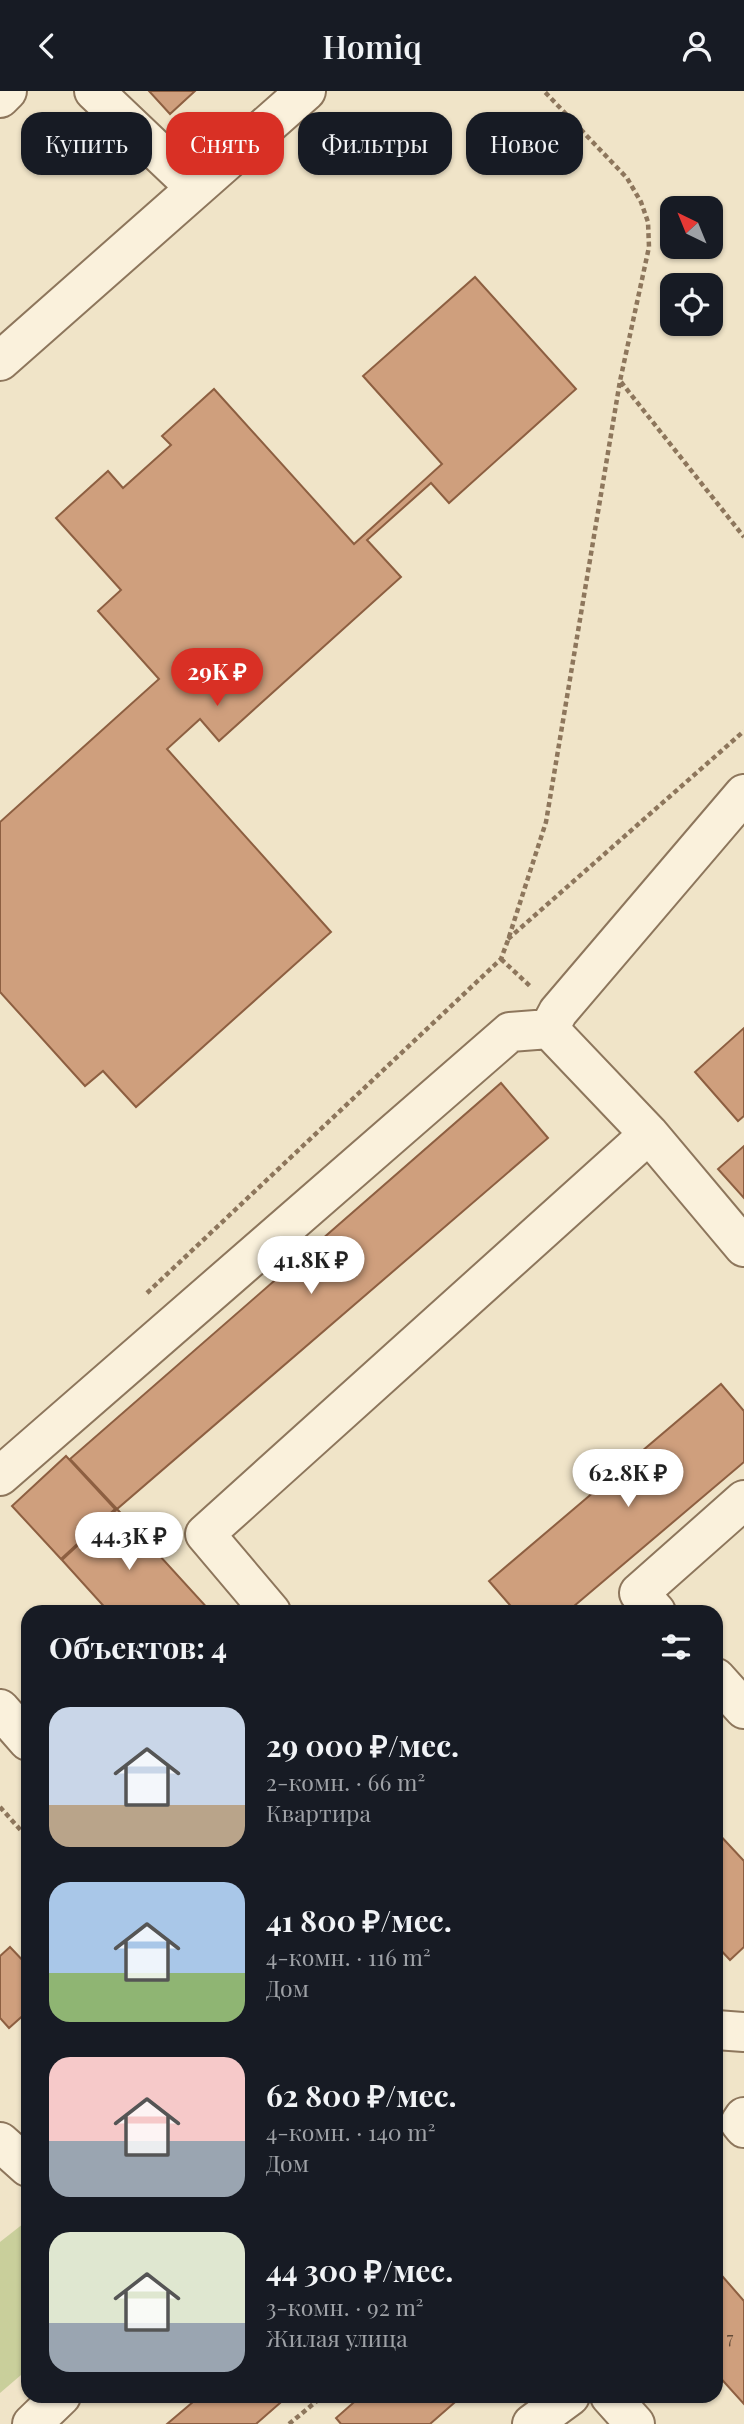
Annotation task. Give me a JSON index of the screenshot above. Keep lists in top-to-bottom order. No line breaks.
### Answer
{"house_numbers":["7"],"north":"top left","page":{"header":"Homiq","chip":["Купить","Снять","Фильтры","Новое"],"price":["29K ₽","41.8K ₽","62.8K ₽","44.3K ₽"],"heading":"Объектов: 4","list":[{"name":"29 000 ₽/мес.","note":"2-комн. · 66 m² · Квартира"},{"name":"41 800 ₽/мес.","note":"4-комн. · 116 m² · Дом"},{"name":"62 800 ₽/мес.","note":"4-комн. · 140 m² · Дом"},{"name":"44 300 ₽/мес.","note":"3-комн. · 92 m² · Жилая улица"}]}}
